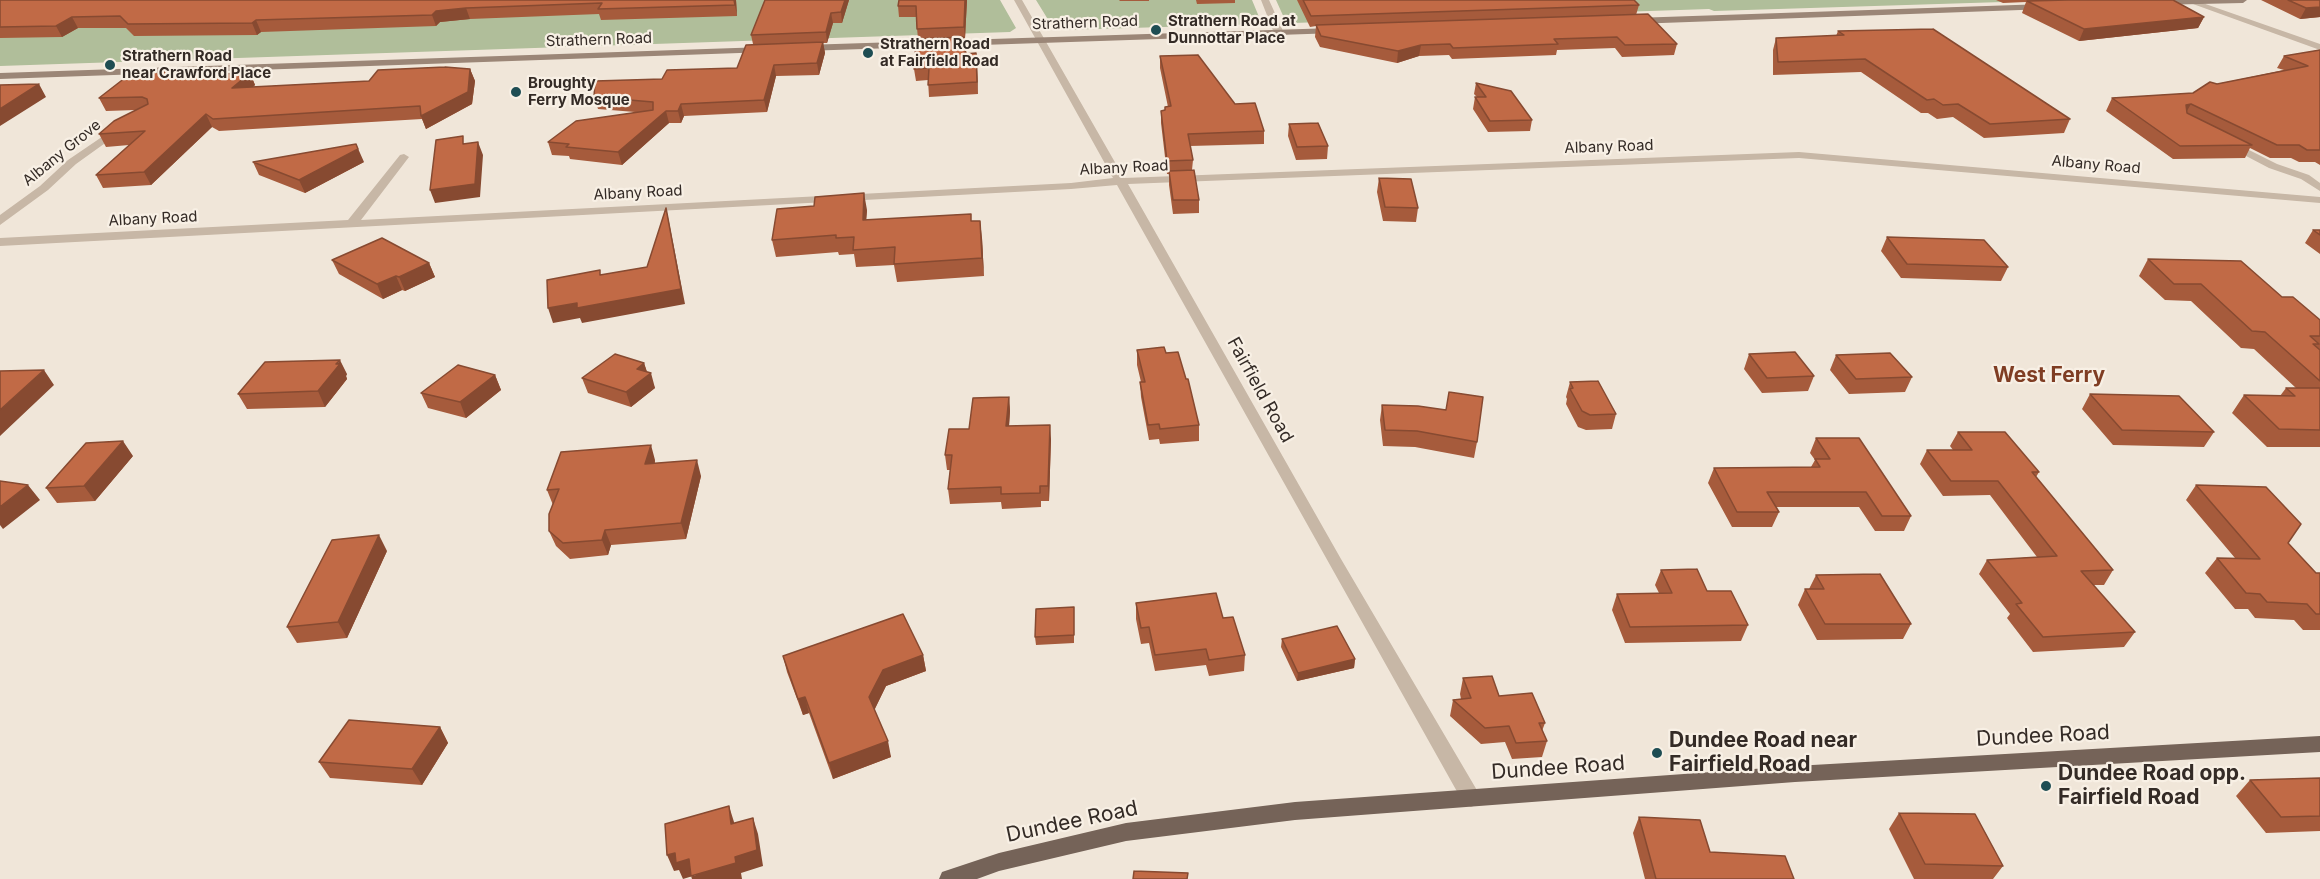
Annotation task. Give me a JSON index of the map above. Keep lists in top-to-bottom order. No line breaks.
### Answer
{"streets":{"main road":["Dundee Road"],"street":["Strathern Road","Albany Road","Albany Grove","Fairfield Road"]},"crossings":[["Strathern Road","Fairfield Road"],["Albany Road","Fairfield Road"],["Fairfield Road","Dundee Road"]],"districts":["West Ferry"],"places":["Strathern Road at Dunnottar Place","Strathern Road at Fairfield Road","Strathern Road near Crawford Place","Broughty Ferry Mosque","Dundee Road near Fairfield Road","Dundee Road opp. Fairfield Road"]}
